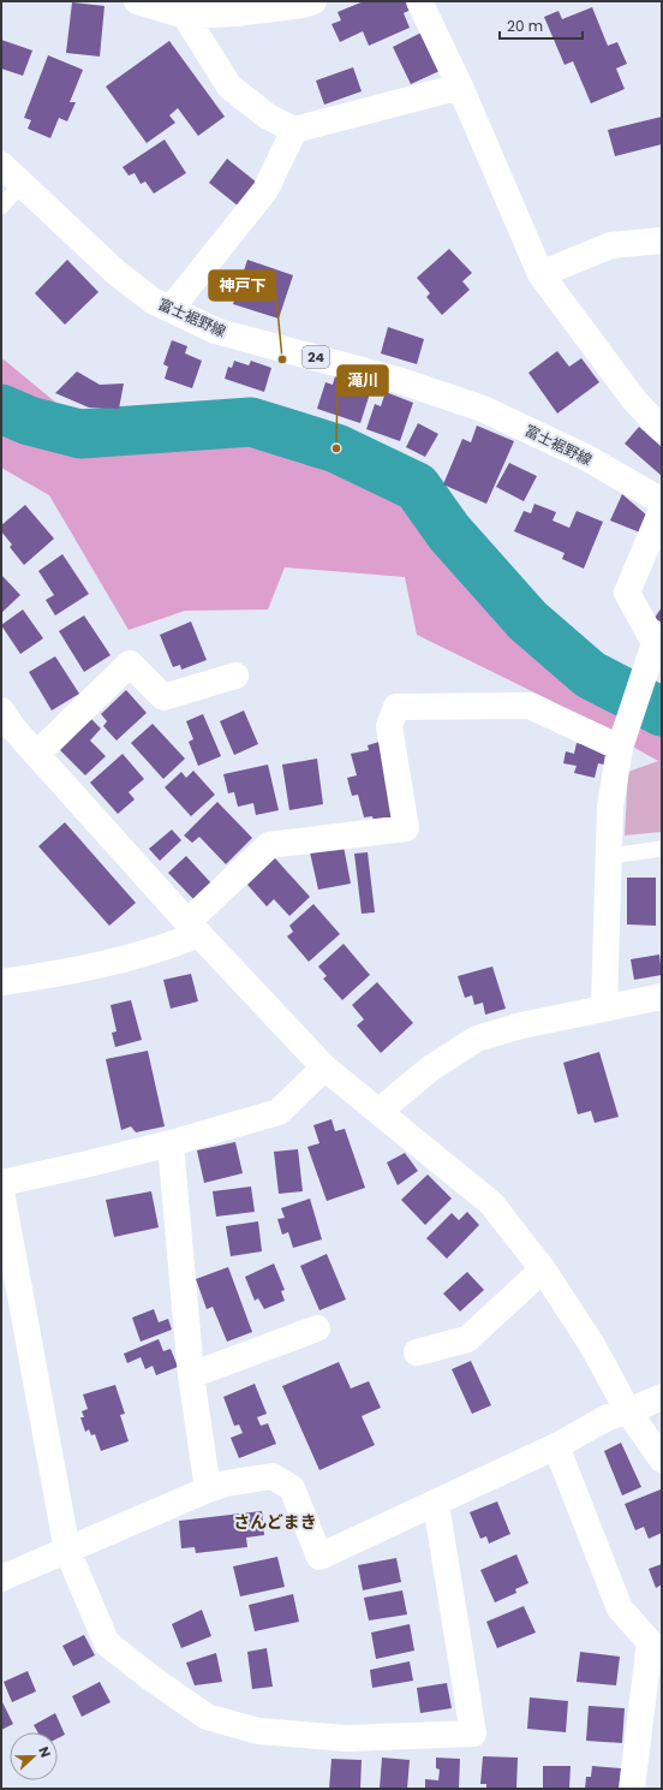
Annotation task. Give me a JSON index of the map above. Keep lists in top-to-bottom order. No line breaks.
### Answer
{"streets":{"street":["富士裾野線","24"]},"districts":["さんどまき"],"places":["神戸下","滝川"],"scale_bar":"20 m","north":"right"}
